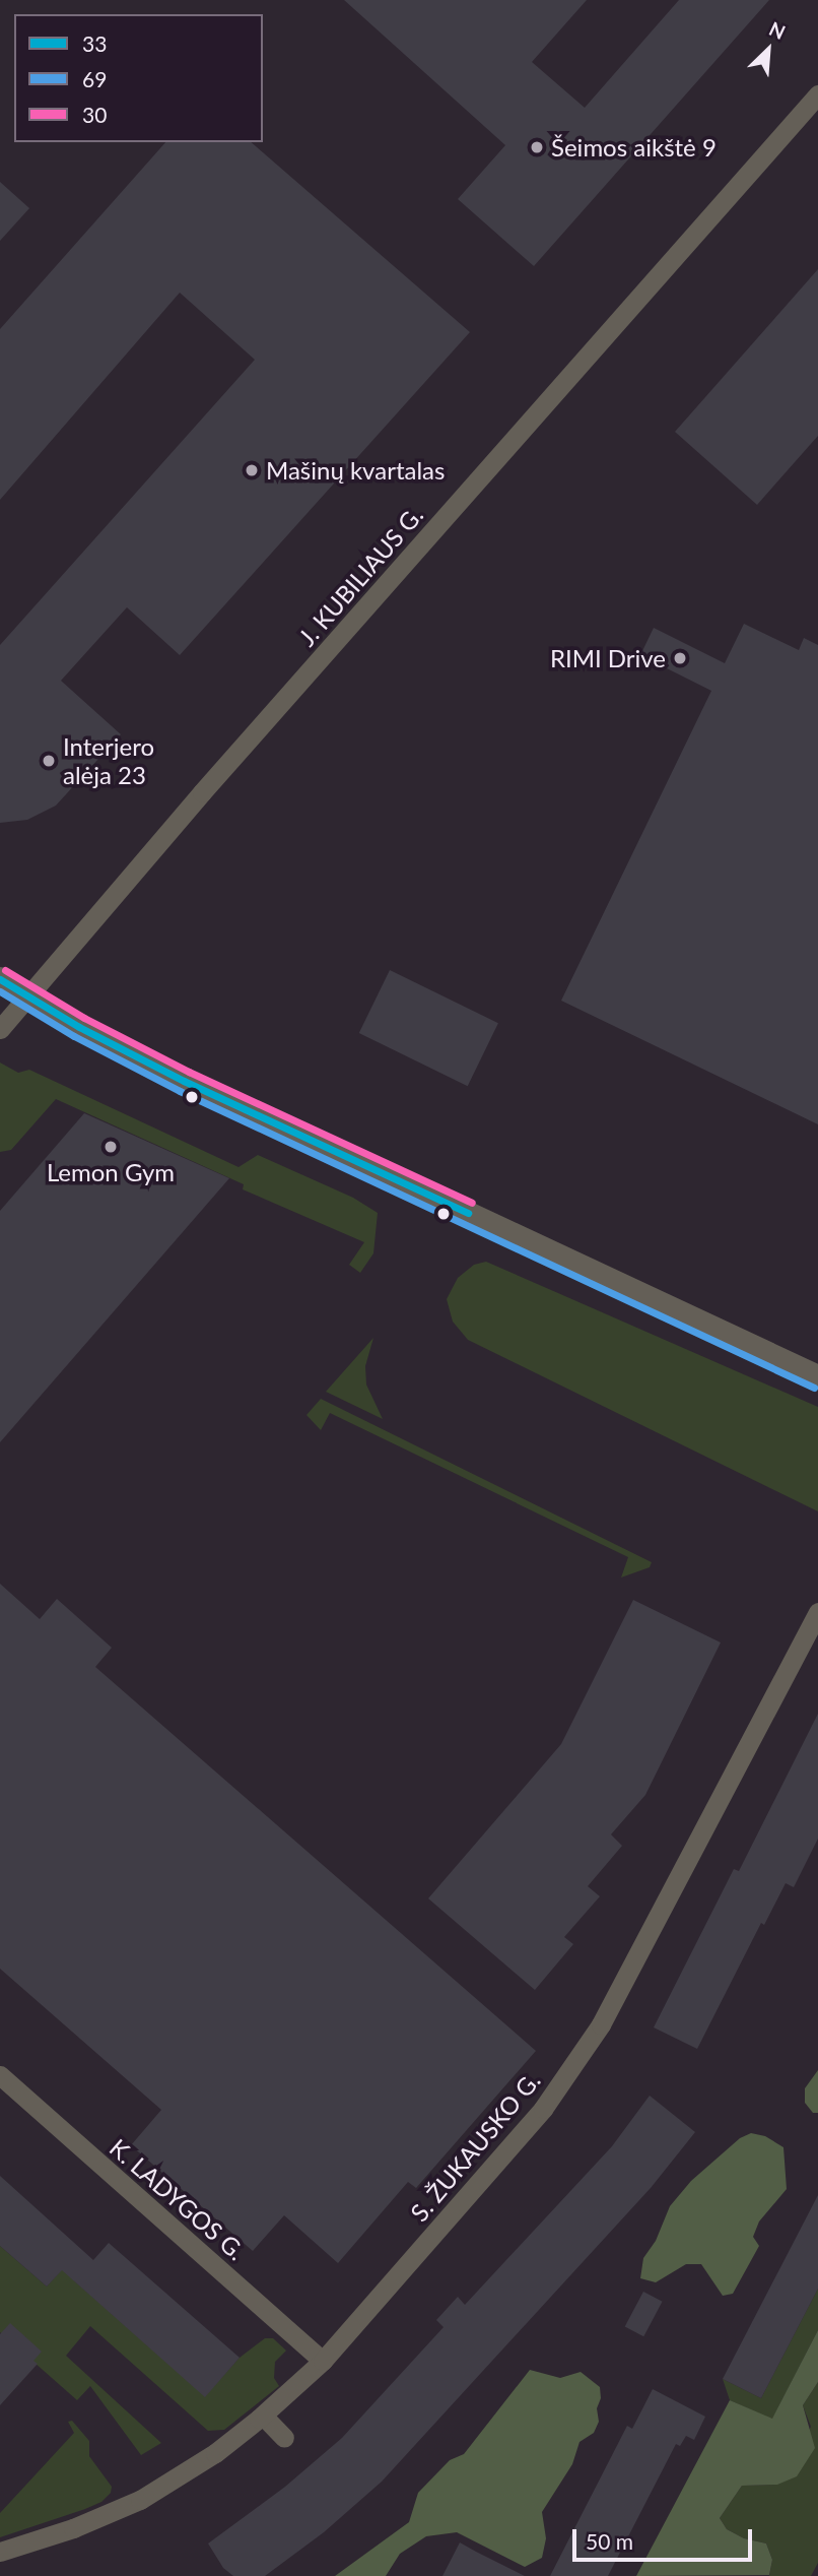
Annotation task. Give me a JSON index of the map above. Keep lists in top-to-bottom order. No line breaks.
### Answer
{"streets":{"street":["J. KUBILIAUS G.","S. ŽUKAUSKO G.","K. LADYGOS G."]},"crossings":[["S. ŽUKAUSKO G.","K. LADYGOS G."]],"places":["Šeimos aikštė 9","Mašinų kvartalas","RIMI Drive","Interjero alėja 23","Lemon Gym"],"lines":["transit line 30","transit line 33","transit line 69"],"legend":["33","69","30"],"scale_bar":"50 m","north":"top right"}
